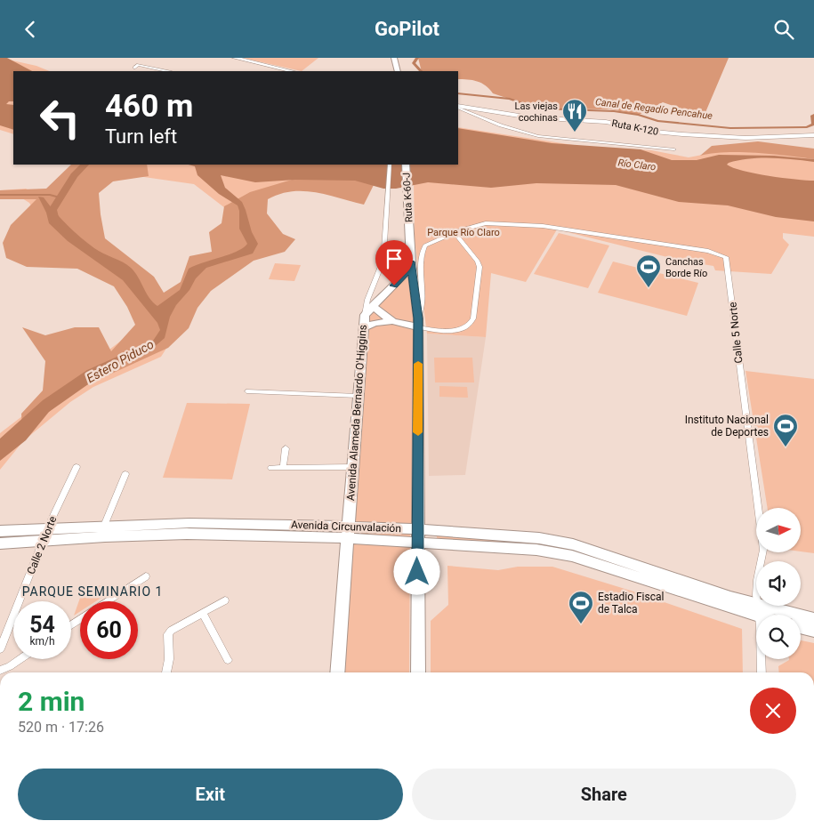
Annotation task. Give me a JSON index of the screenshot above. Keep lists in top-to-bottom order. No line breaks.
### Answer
{"streets":{"main road":["Ruta K-60-J","Avenida Alameda Bernardo O'Higgins","Avenida Circunvalación"],"street":["Ruta K-120","Calle 5 Norte","Calle 2 Norte"]},"crossings":[["Ruta K-60-J","Avenida Alameda Bernardo O'Higgins"],["Calle 5 Norte","Avenida Circunvalación"],["Avenida Alameda Bernardo O'Higgins","Avenida Circunvalación"],["Avenida Circunvalación","Calle 2 Norte"]],"districts":["PARQUE SEMINARIO 1"],"water":["Canal de Regadío Pencahue","Río Claro","Estero Piduco"],"parks":["Parque Río Claro"],"places":{"restaurant":["Las viejas cochinas"],"sports":["Canchas Borde Río","Instituto Nacional de Deportes","Estadio Fiscal de Talca"]},"north":"right","page":{"header":"GoPilot","turn":["460 m","Turn left"],"speed":"54 km/h","limit":"60","heading":["2 min","520 m · 17:26"],"buttons":["Exit","Share"]}}
